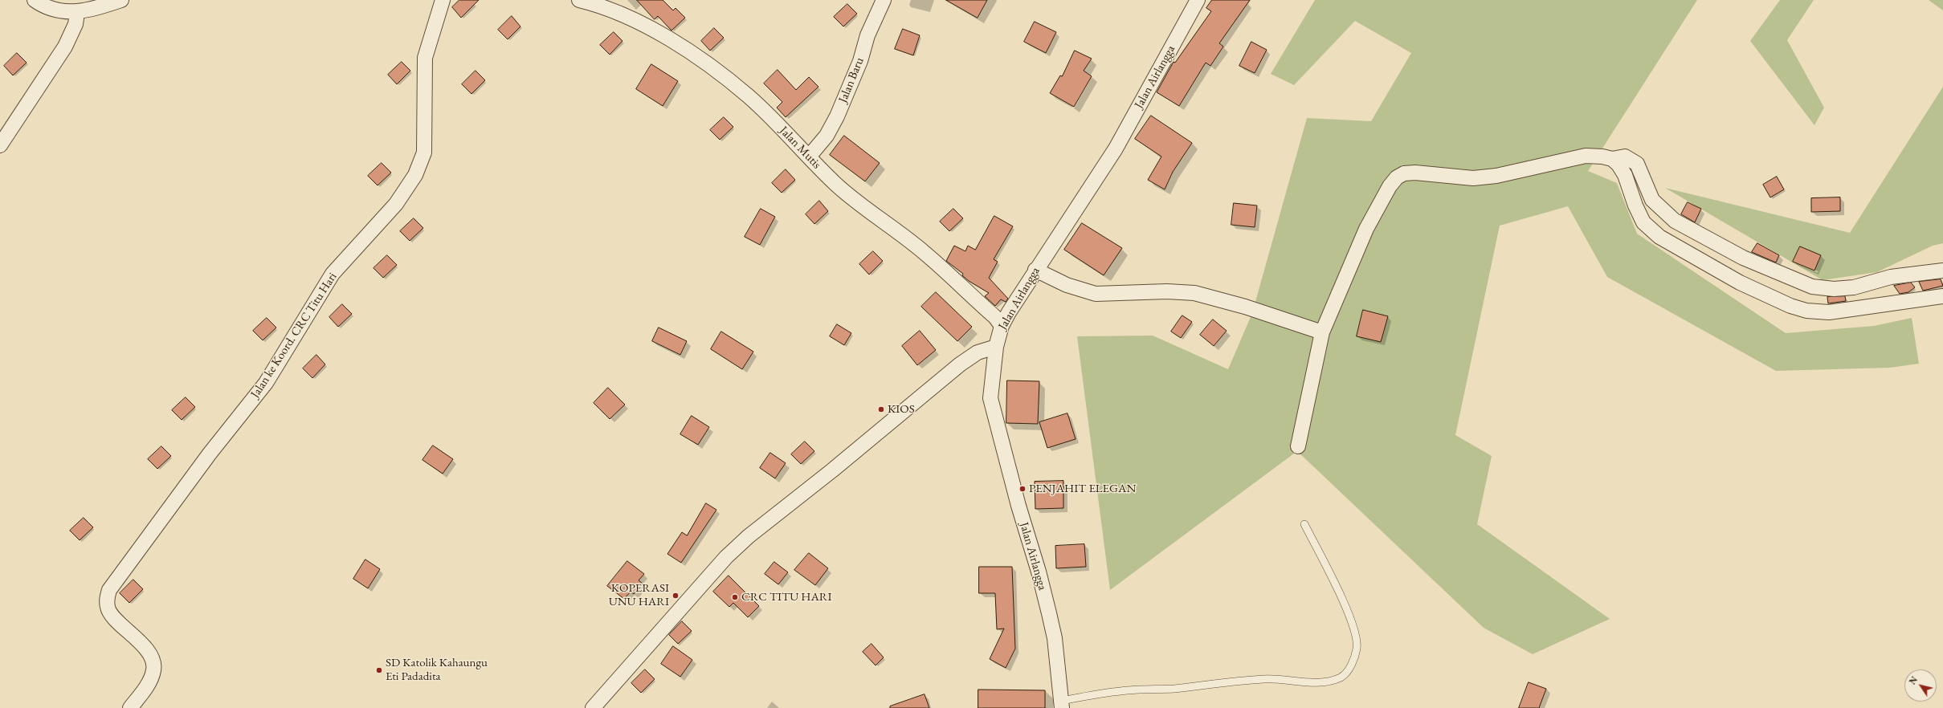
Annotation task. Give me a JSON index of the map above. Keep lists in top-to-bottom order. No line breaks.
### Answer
{"streets":{"street":["Jalan Airlangga","Jalan Baru","Jalan Mutis","Jalan ke Koord. CRC Titu Hari"]},"crossings":[["Jalan Airlangga","Jalan Mutis"],["Jalan Baru","Jalan Mutis"]],"places":["KIOS","PENJAHIT ELEGAN","KOPERASI UNU HARI","CRC TITU HARI","SD Katolik Kahaungu Eti Padadita"],"north":"top left"}
